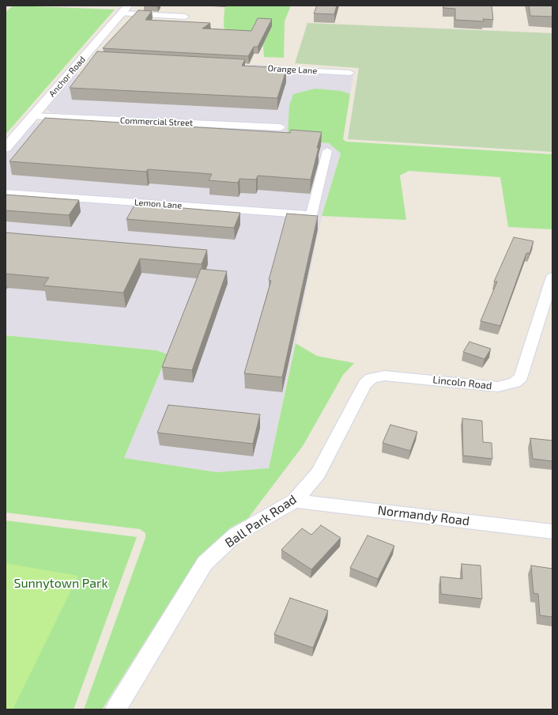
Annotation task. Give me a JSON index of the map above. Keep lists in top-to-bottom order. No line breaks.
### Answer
{"streets":{"street":["Orange Lane","Anchor Road","Commercial Street","Lemon Lane","Lincoln Road","Normandy Road","Ball Park Road"]},"crossings":[["Anchor Road","Commercial Street"],["Lincoln Road","Ball Park Road"],["Normandy Road","Ball Park Road"]],"parks":["Sunnytown Park"]}
